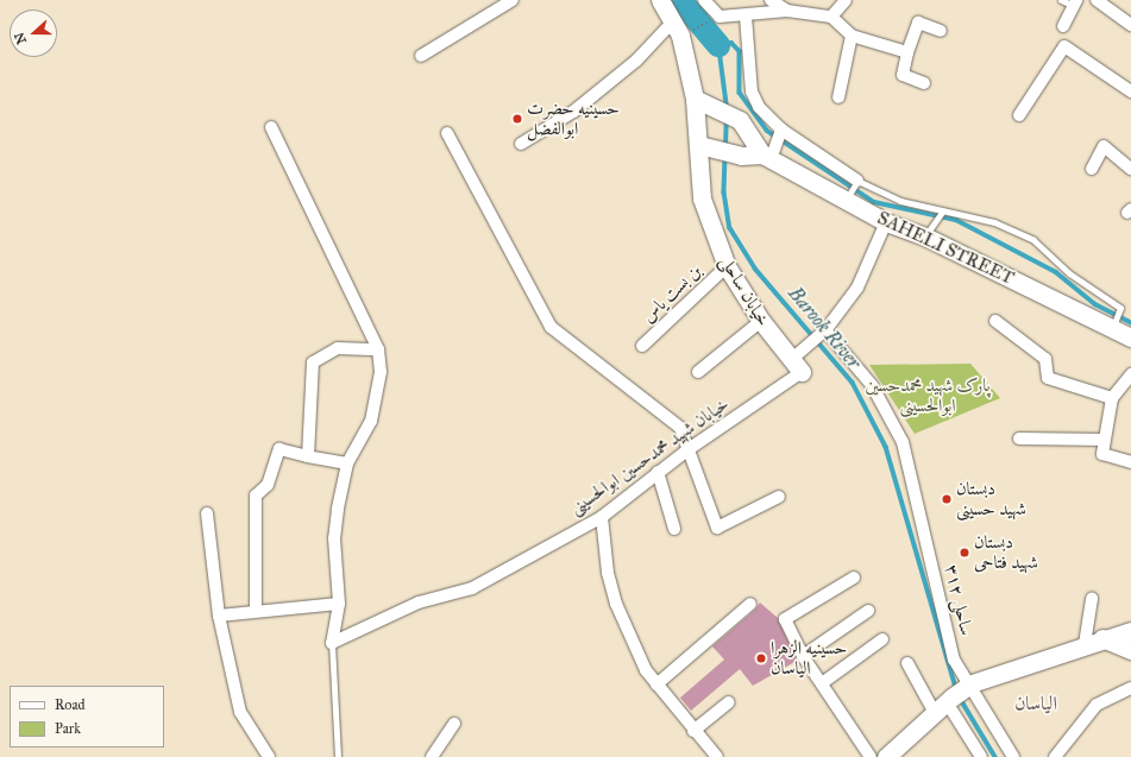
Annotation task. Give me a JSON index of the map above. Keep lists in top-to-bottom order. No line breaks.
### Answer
{"streets":{"street":["SAHELI STREET","خیابان ساحلی","بن بست یاس","خیابان شهید محمدحسین ابوالحسینی","ساحلی ۳۱۲"]},"crossings":[["خیابان ساحلی","بن بست یاس"],["خیابان ساحلی","خیابان شهید محمدحسین ابوالحسینی"],["خیابان شهید محمدحسین ابوالحسینی","ساحلی ۳۱۲"]],"districts":["الیاسان"],"water":["Barook River"],"parks":["پارک شهید محمدحسین ابوالحسینی"],"places":["حسینیه حضرت ابوالفضل","دبستان شهید حسینی","دبستان شهید فتاحی","حسینیه الزهرا الیاسان"],"legend":["Road","Park"],"north":"left"}
